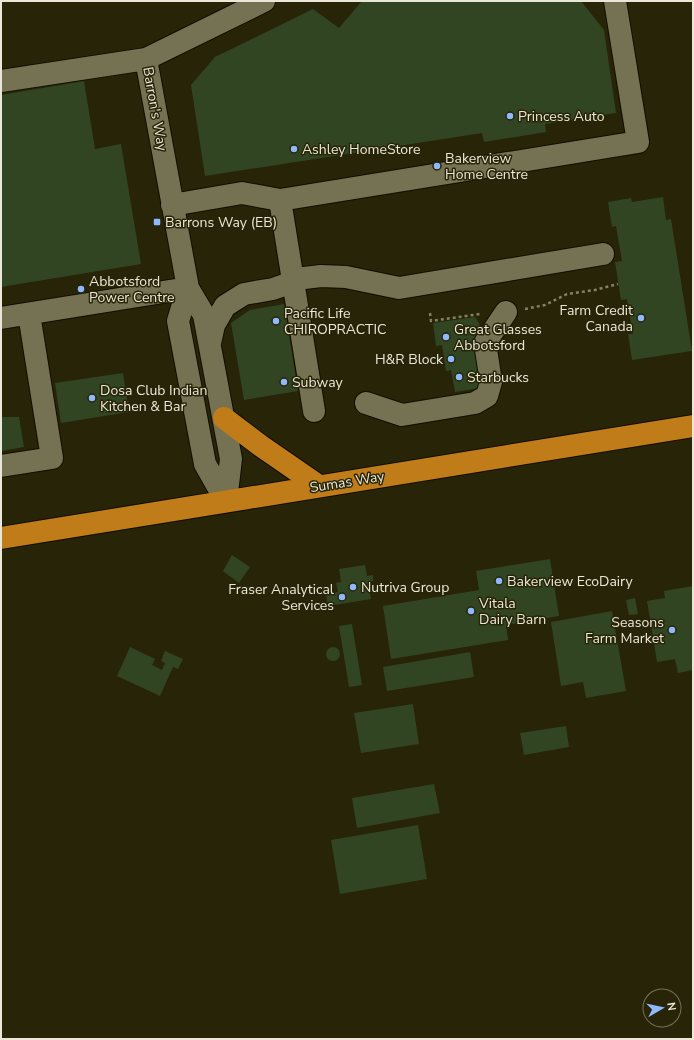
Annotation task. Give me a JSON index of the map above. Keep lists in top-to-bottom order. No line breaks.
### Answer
{"streets":{"highway":["Sumas Way"],"street":["Barron's Way"]},"crossings":[["Barron's Way","Sumas Way"]],"places":{"other":["Princess Auto","Ashley HomeStore","Bakerview Home Centre","Abbotsford Power Centre","Farm Credit Canada","Pacific Life CHIROPRACTIC","Great Glasses Abbotsford","H&R Block","Starbucks","Subway","Dosa Club Indian Kitchen & Bar","Bakerview EcoDairy","Nutriva Group","Fraser Analytical Services","Vitala Dairy Barn","Seasons Farm Market"],"transit":["Barrons Way (EB)"]},"north":"right"}
